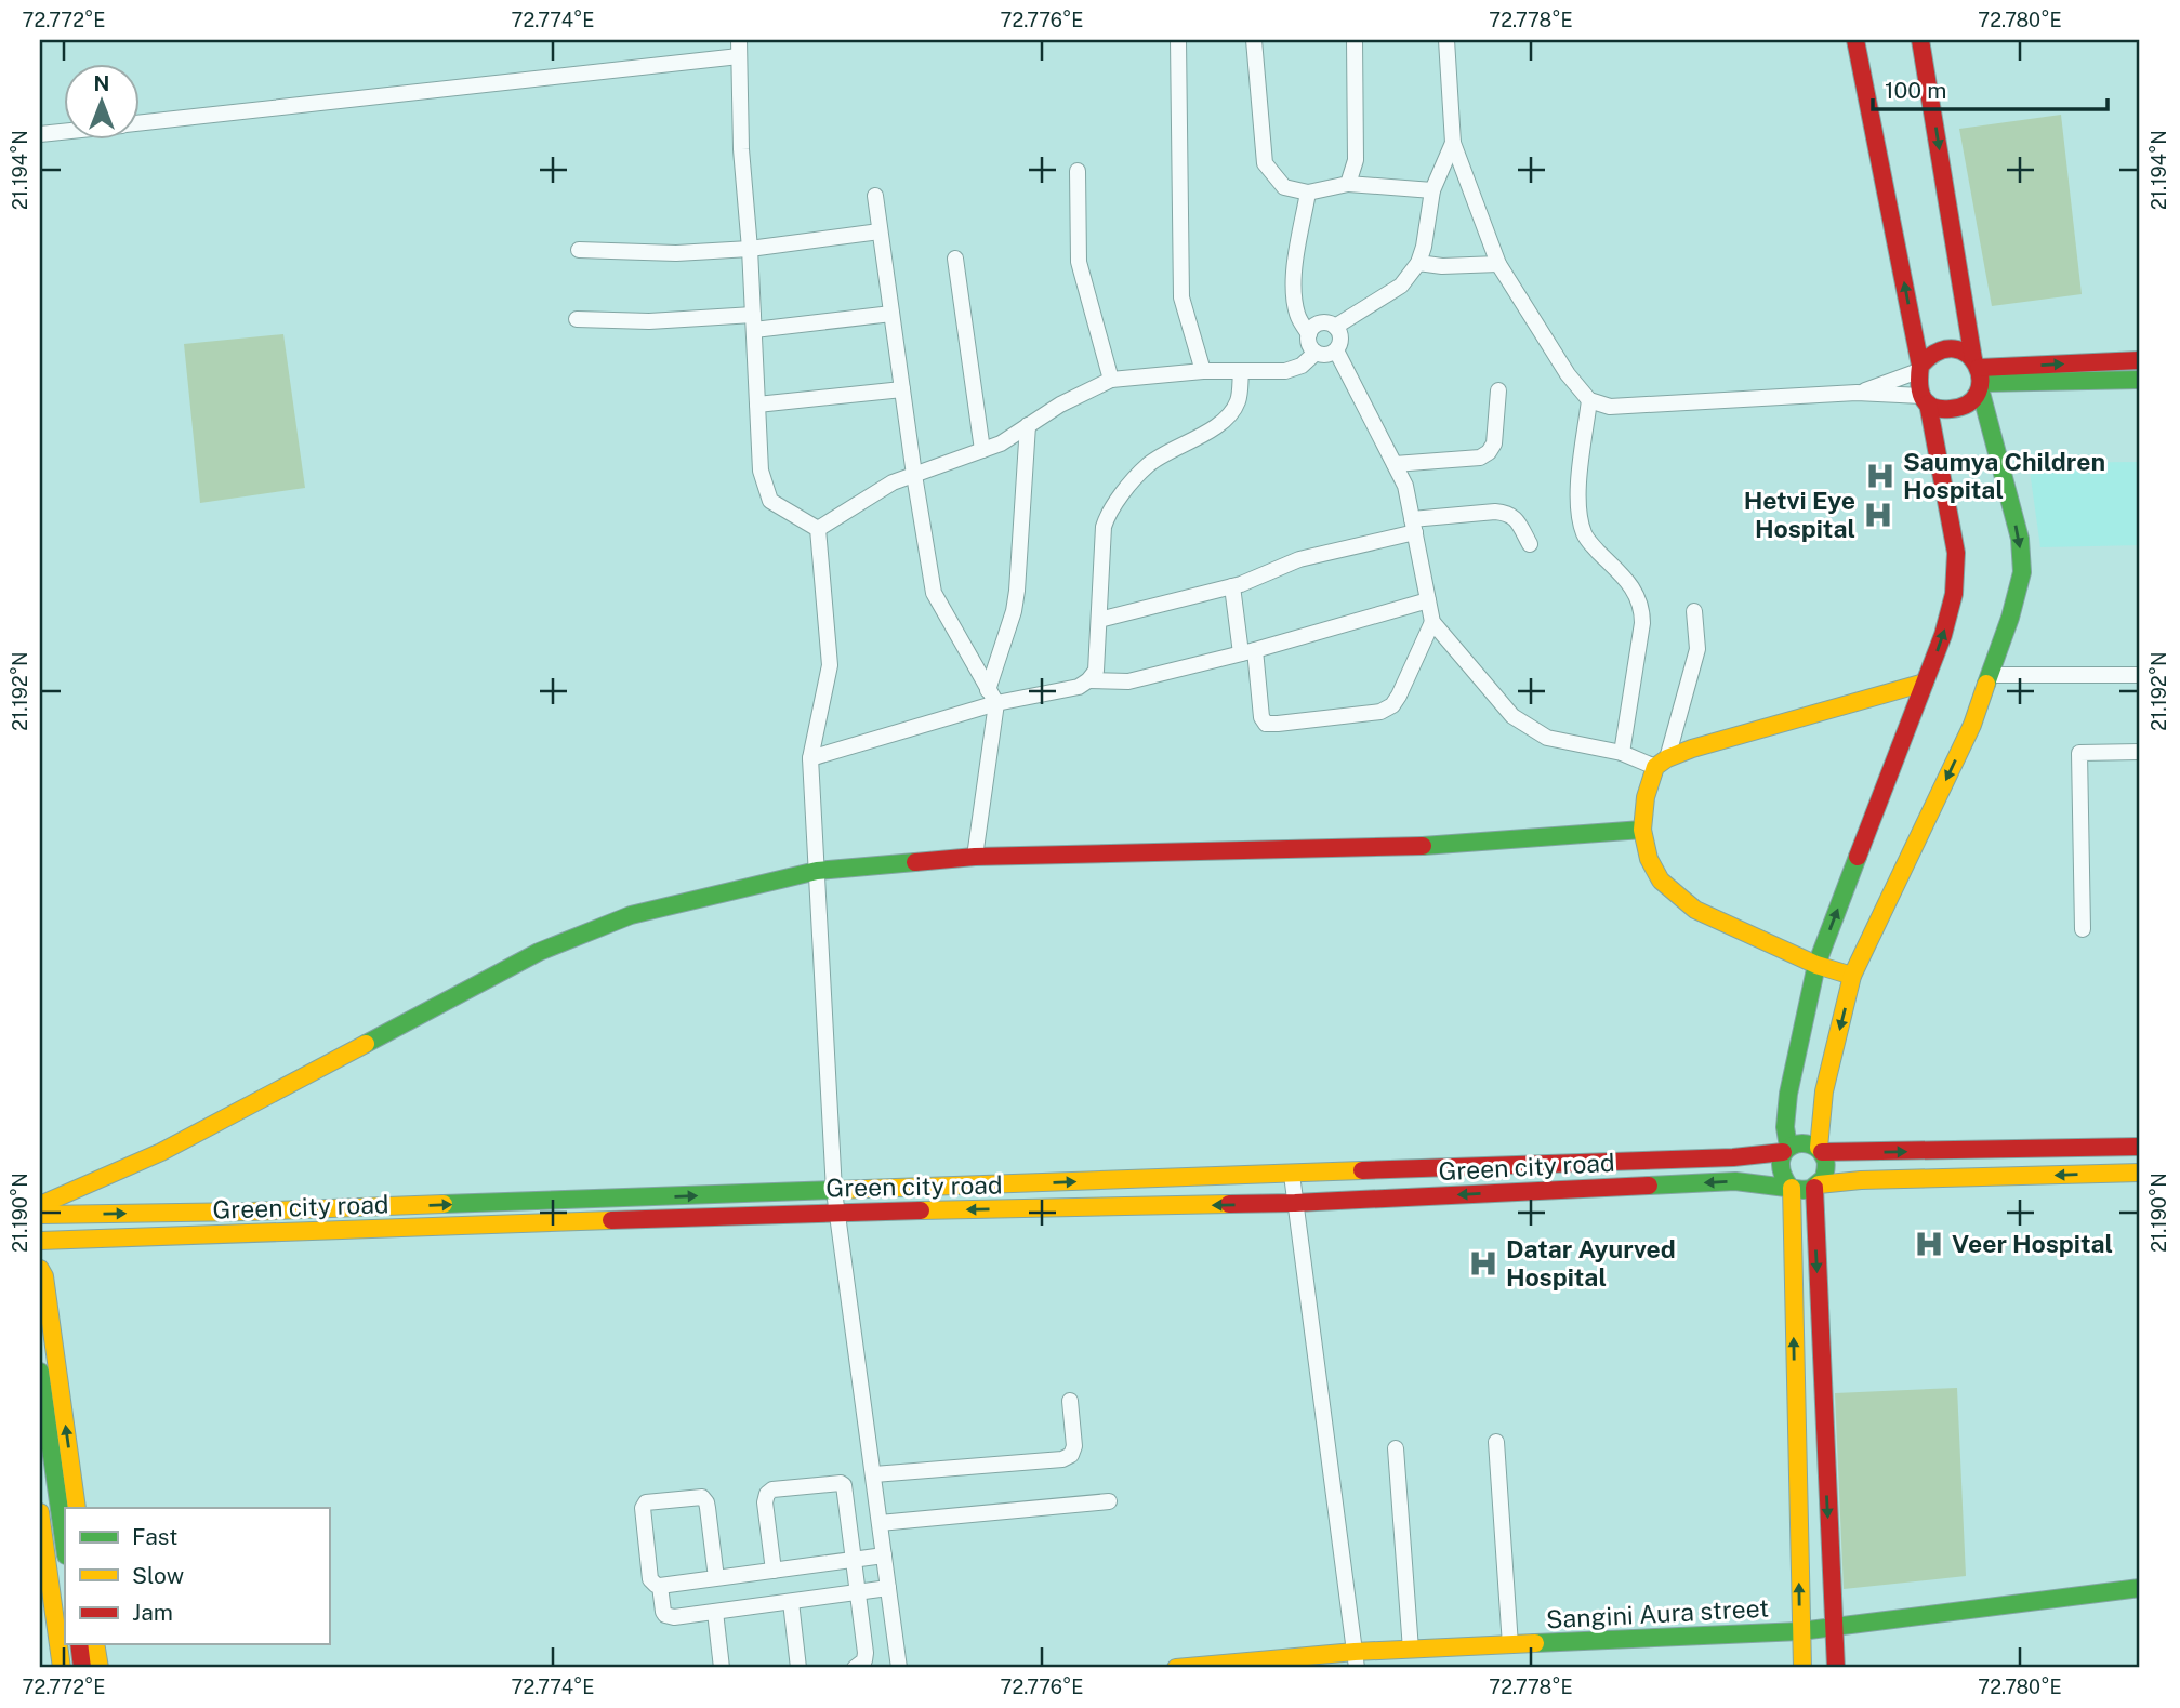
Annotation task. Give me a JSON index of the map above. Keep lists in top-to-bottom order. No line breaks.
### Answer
{"streets":{"street":["Green city road","Sangini Aura street"]},"places":{"hospital":["Saumya Children Hospital","Hetvi Eye Hospital","Veer Hospital","Datar Ayurved Hospital"]},"legend":["Fast","Slow","Jam"],"scale_bar":"100 m","north":"top","coordinates":["72.772°E","72.774°E","72.776°E","72.778°E","72.780°E","21.194°N","21.192°N","21.190°N"]}
